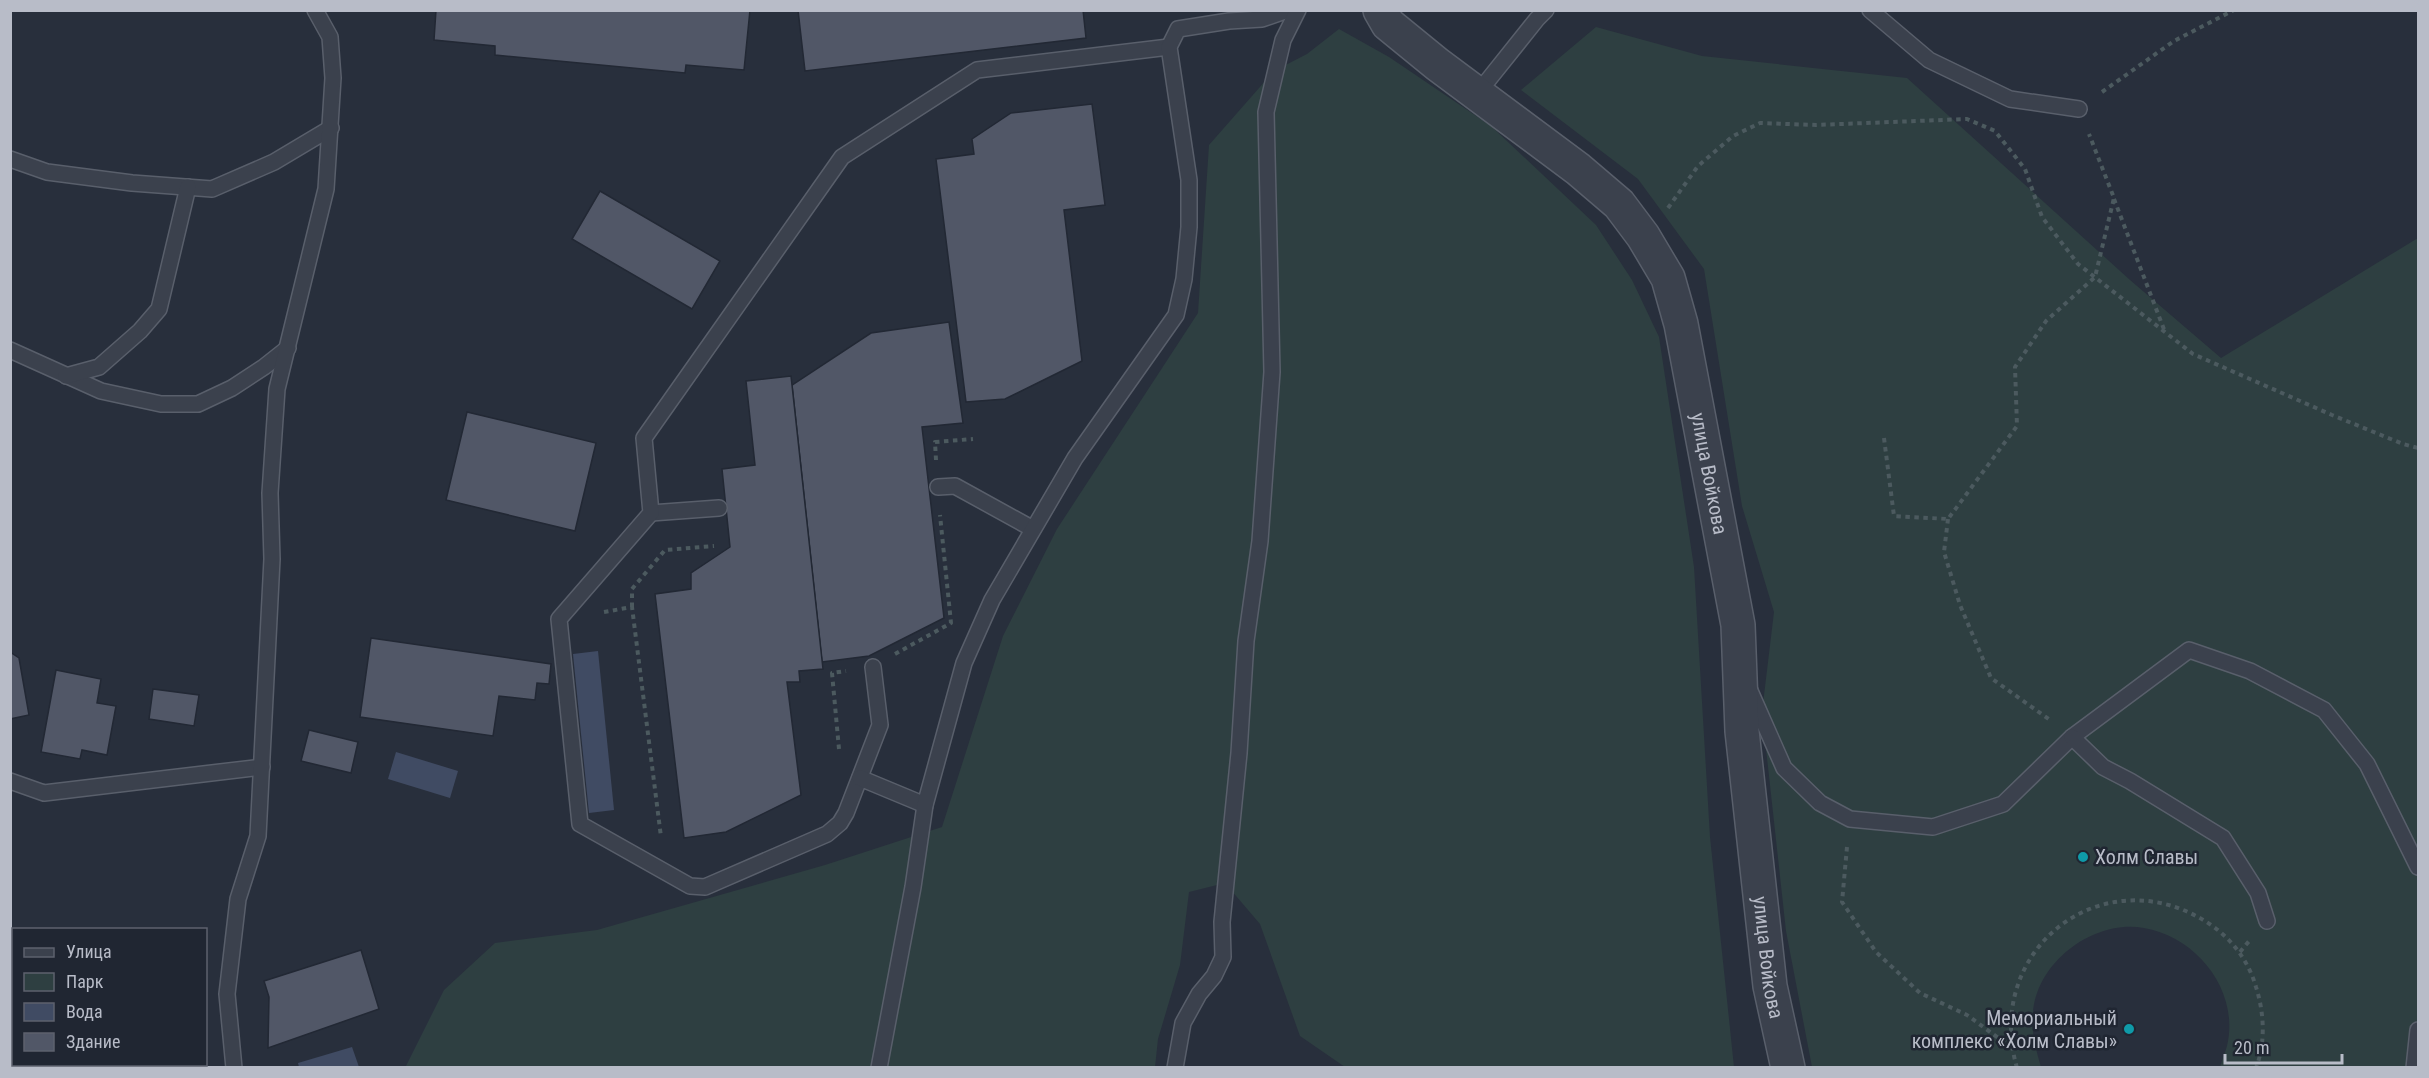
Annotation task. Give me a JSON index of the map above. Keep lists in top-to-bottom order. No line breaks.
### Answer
{"streets":{"street":["улица Войкова"]},"places":["Холм Славы","Мемориальный комплекс «Холм Славы»"],"legend":["Улица","Парк","Вода","Здание"],"scale_bar":"20 m"}
